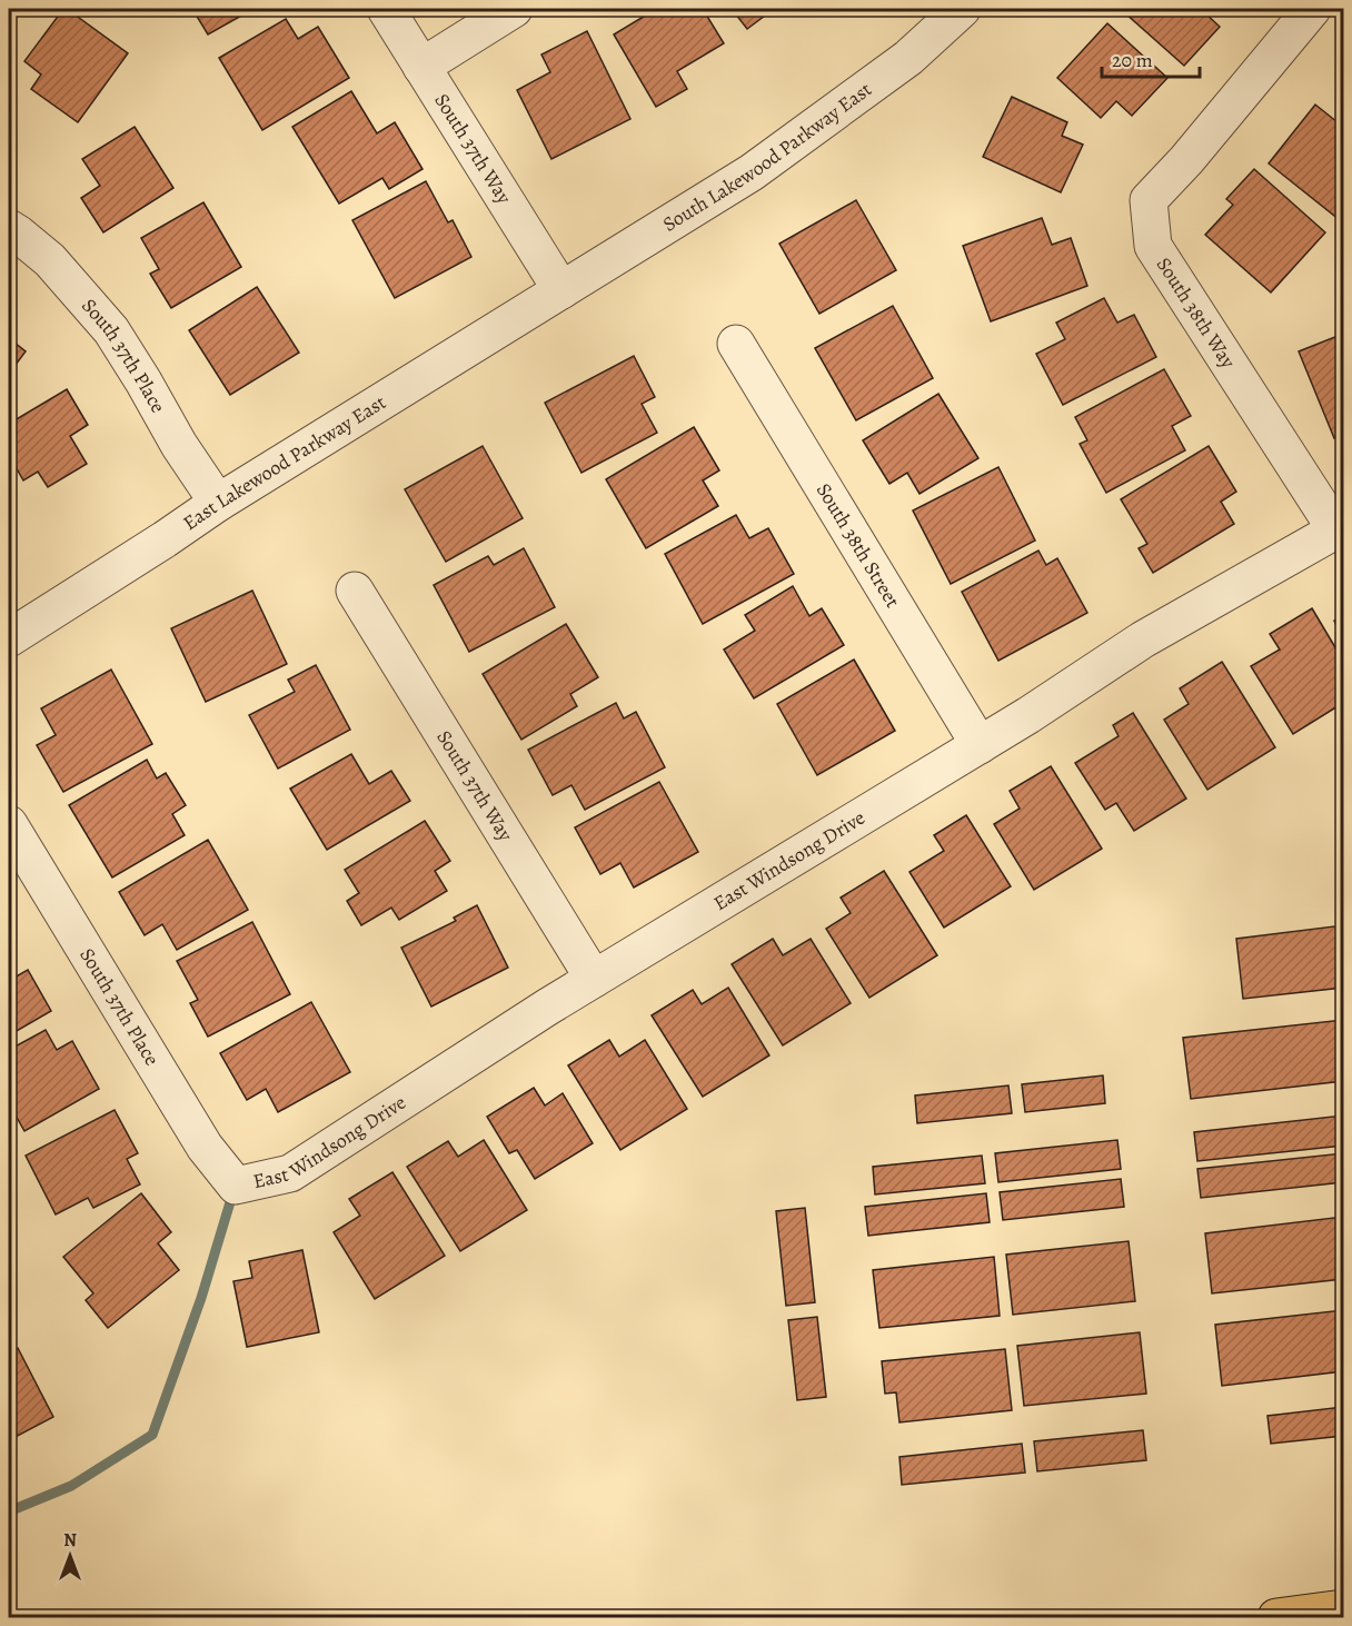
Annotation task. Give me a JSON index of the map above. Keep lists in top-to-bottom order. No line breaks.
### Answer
{"streets":{"street":["South 37th Way","South Lakewood Parkway East","South 38th Way","South 37th Place","East Lakewood Parkway East","South 38th Street","East Windsong Drive"]},"crossings":[["South 37th Way","South Lakewood Parkway East"],["South 37th Way","East Lakewood Parkway East"],["South 37th Way","East Windsong Drive"],["South Lakewood Parkway East","East Lakewood Parkway East"],["South 38th Way","East Windsong Drive"],["South 37th Place","East Lakewood Parkway East"],["South 37th Place","East Windsong Drive"],["South 38th Street","East Windsong Drive"]],"scale_bar":"20 m","north":"top"}
